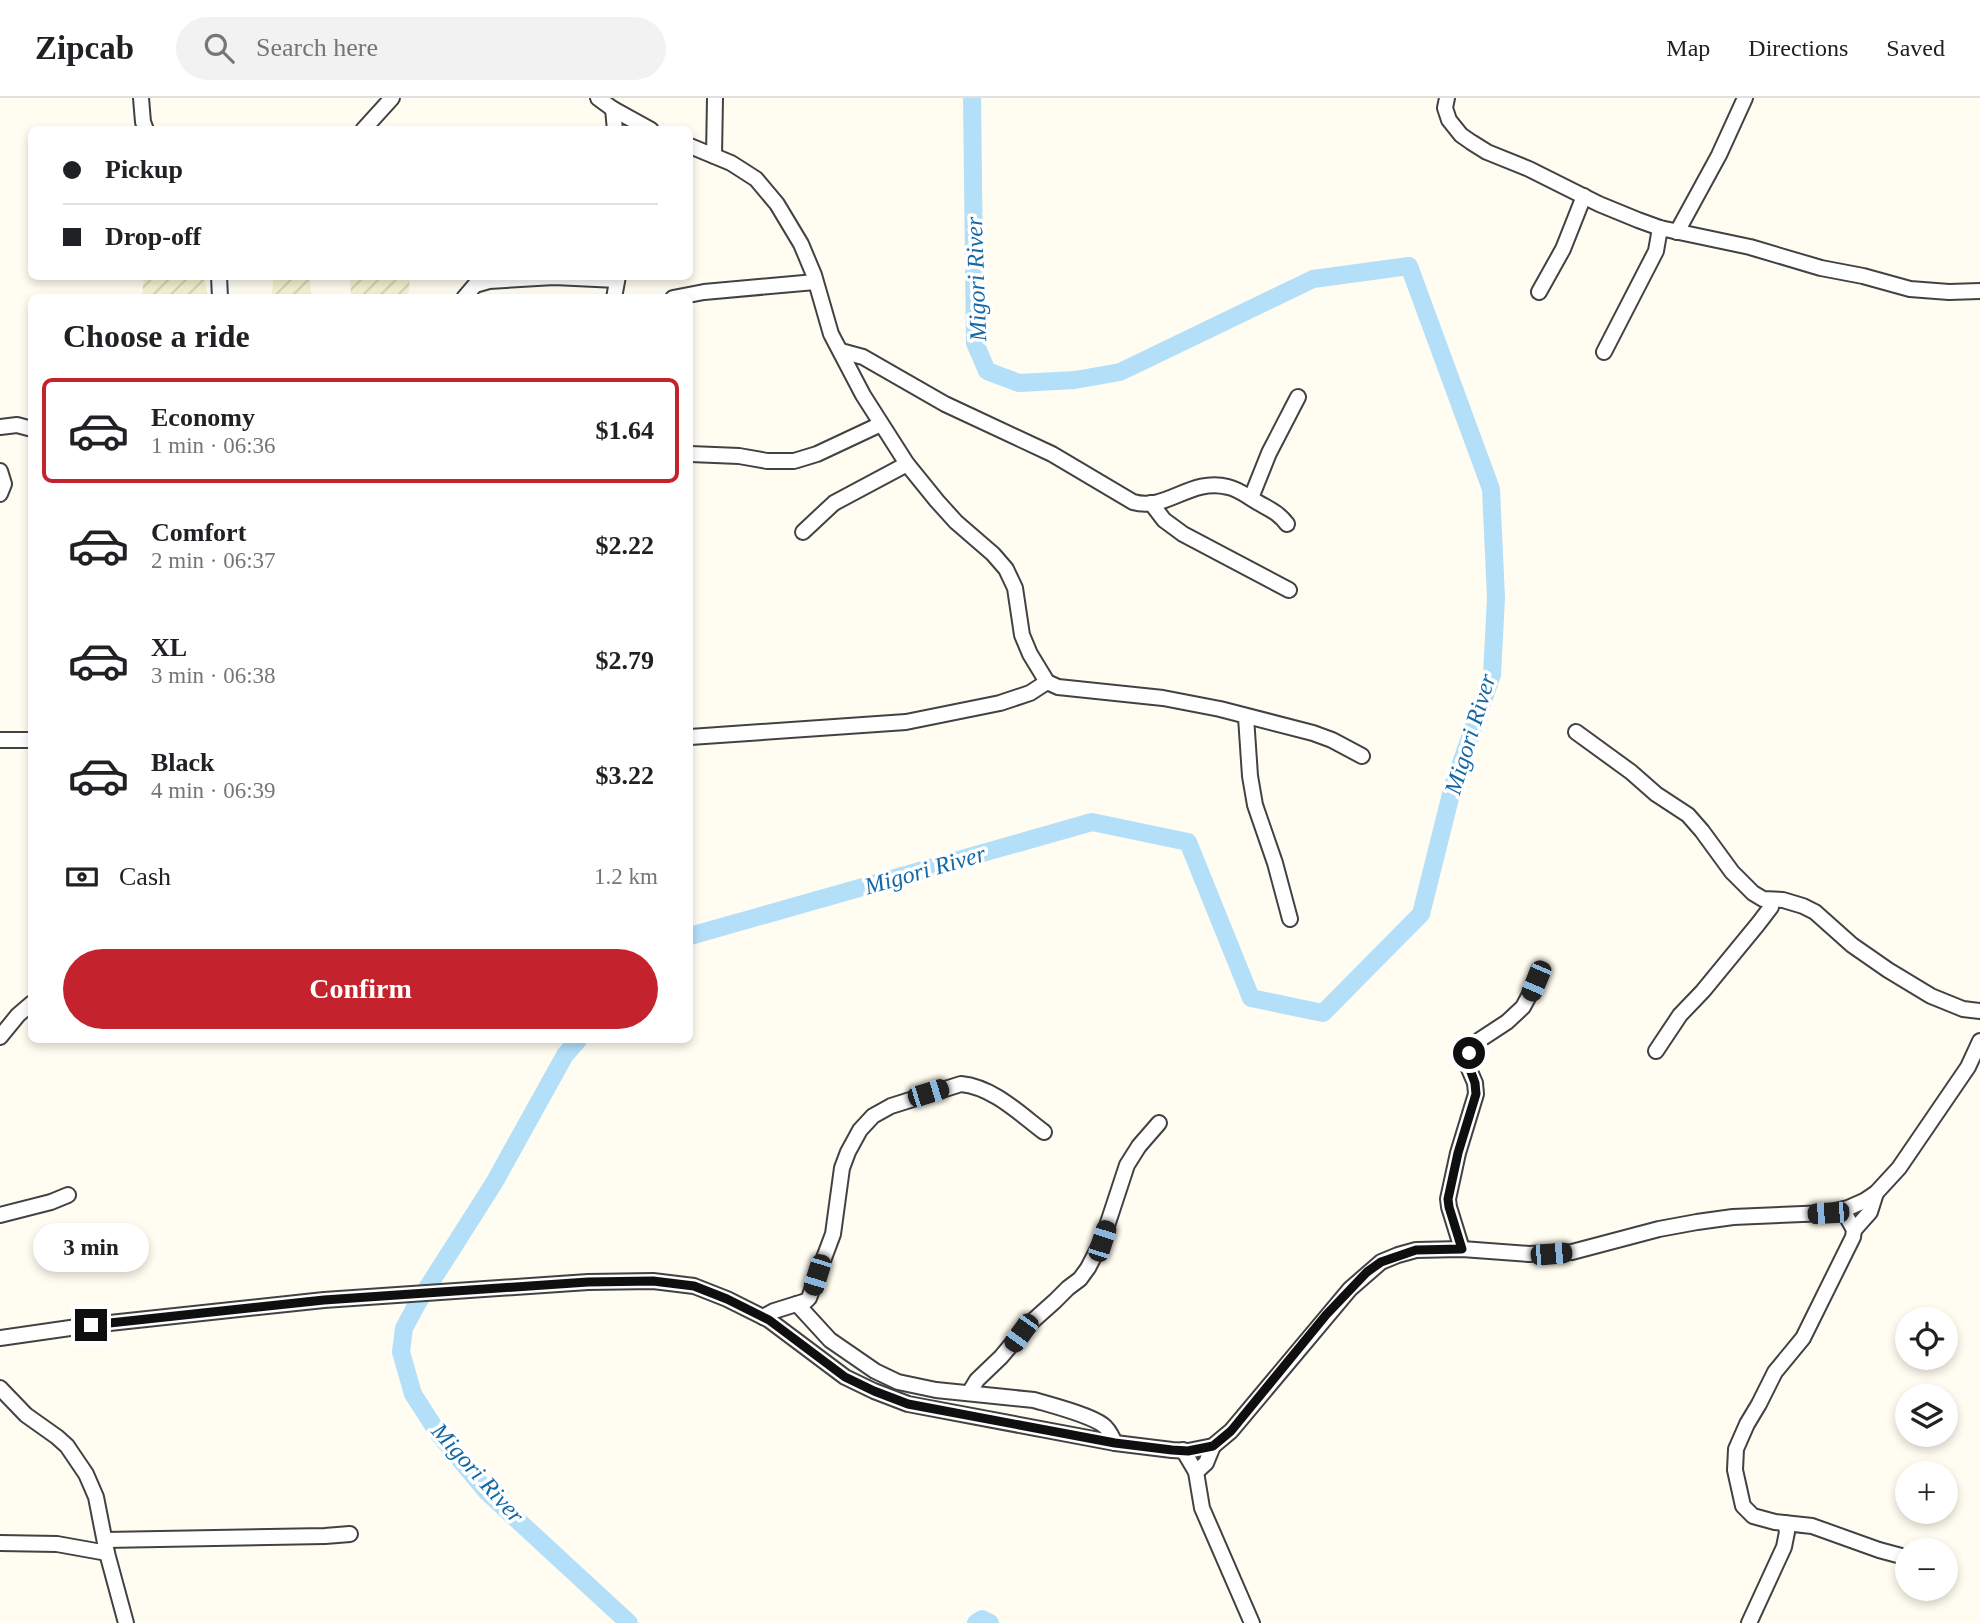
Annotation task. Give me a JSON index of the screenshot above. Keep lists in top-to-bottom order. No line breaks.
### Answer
{"water":["Migori River"],"page":{"header":"Zipcab","search":"Search here","nav":["Map","Directions","Saved"],"banner":["Pickup","Drop-off"],"heading":"Choose a ride","list":[{"name":"Economy","note":"1 min · 06:36","value":"$1.64"},{"name":"Comfort","note":"2 min · 06:37","value":"$2.22"},{"name":"XL","note":"3 min · 06:38","value":"$2.79"},{"name":"Black","note":"4 min · 06:39","value":"$3.22"}],"pay":["Cash","1.2 km"],"buttons":"Confirm","bubble":"3 min","map_buttons":["+","−"]}}
